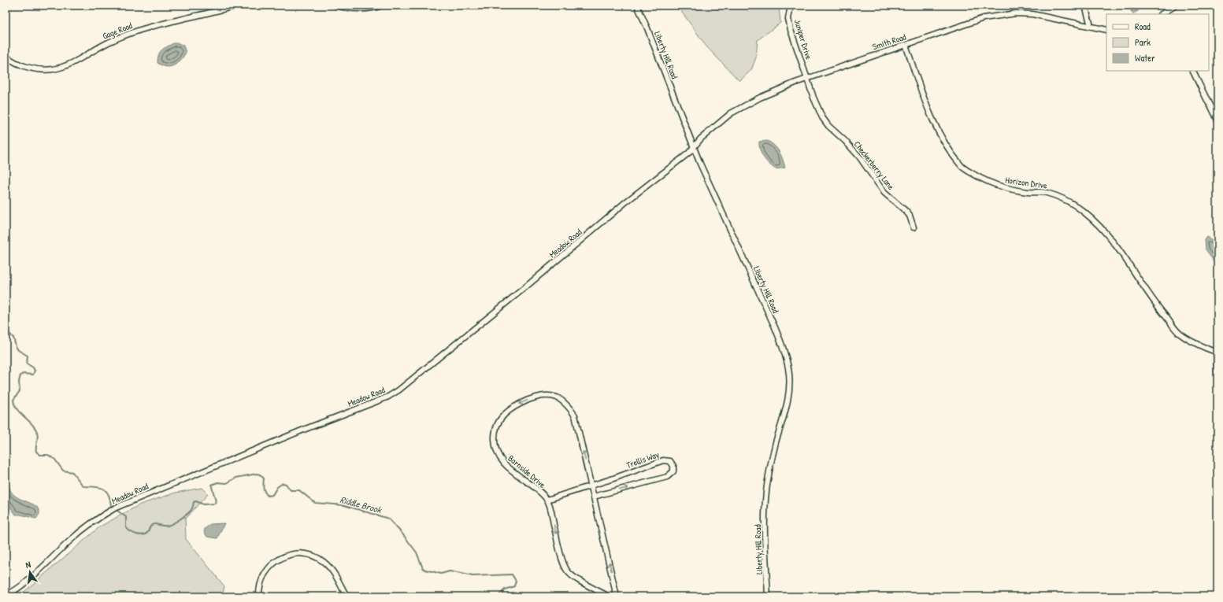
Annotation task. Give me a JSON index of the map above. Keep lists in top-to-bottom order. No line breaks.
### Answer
{"streets":{"street":["Gage Road","Juniper Drive","Smith Road","Liberty Hill Road","Checkerberry Lane","Horizon Drive","Meadow Road","Trellis Way","Barnside Drive"]},"crossings":[["Juniper Drive","Smith Road"],["Juniper Drive","Checkerberry Lane"],["Smith Road","Liberty Hill Road"],["Smith Road","Checkerberry Lane"],["Smith Road","Horizon Drive"],["Smith Road","Meadow Road"],["Liberty Hill Road","Meadow Road"],["Trellis Way","Barnside Drive"]],"water":["Riddle Brook"],"legend":["Road","Park","Water"],"north":"top"}
